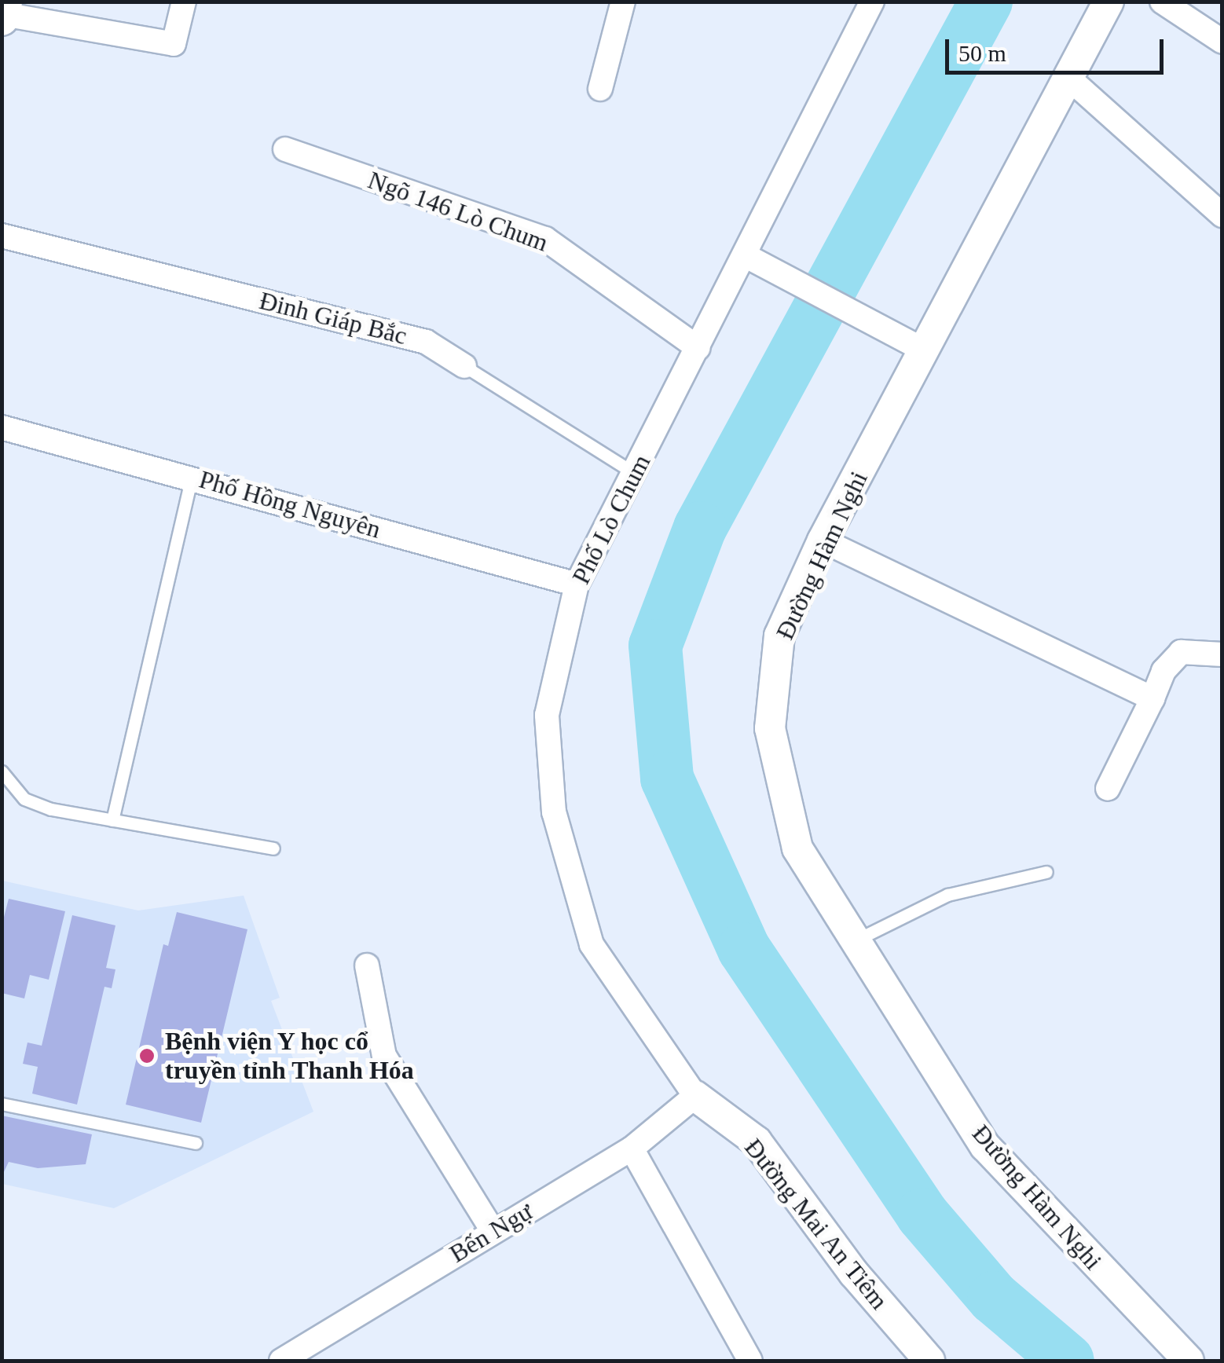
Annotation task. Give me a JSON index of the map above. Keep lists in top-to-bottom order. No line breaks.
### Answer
{"streets":{"street":["Ngõ 146 Lò Chum","Đinh Giáp Bắc","Phố Hồng Nguyên","Phố Lò Chum","Đường Hàm Nghi","Đường Mai An Tiêm","Bến Ngự"]},"crossings":[["Ngõ 146 Lò Chum","Phố Lò Chum"],["Đinh Giáp Bắc","Phố Lò Chum"],["Phố Hồng Nguyên","Phố Lò Chum"],["Phố Lò Chum","Đường Mai An Tiêm"],["Phố Lò Chum","Bến Ngự"],["Đường Mai An Tiêm","Bến Ngự"]],"places":["Bệnh viện Y học cổ truyền tỉnh Thanh Hóa"],"scale_bar":"50 m"}
